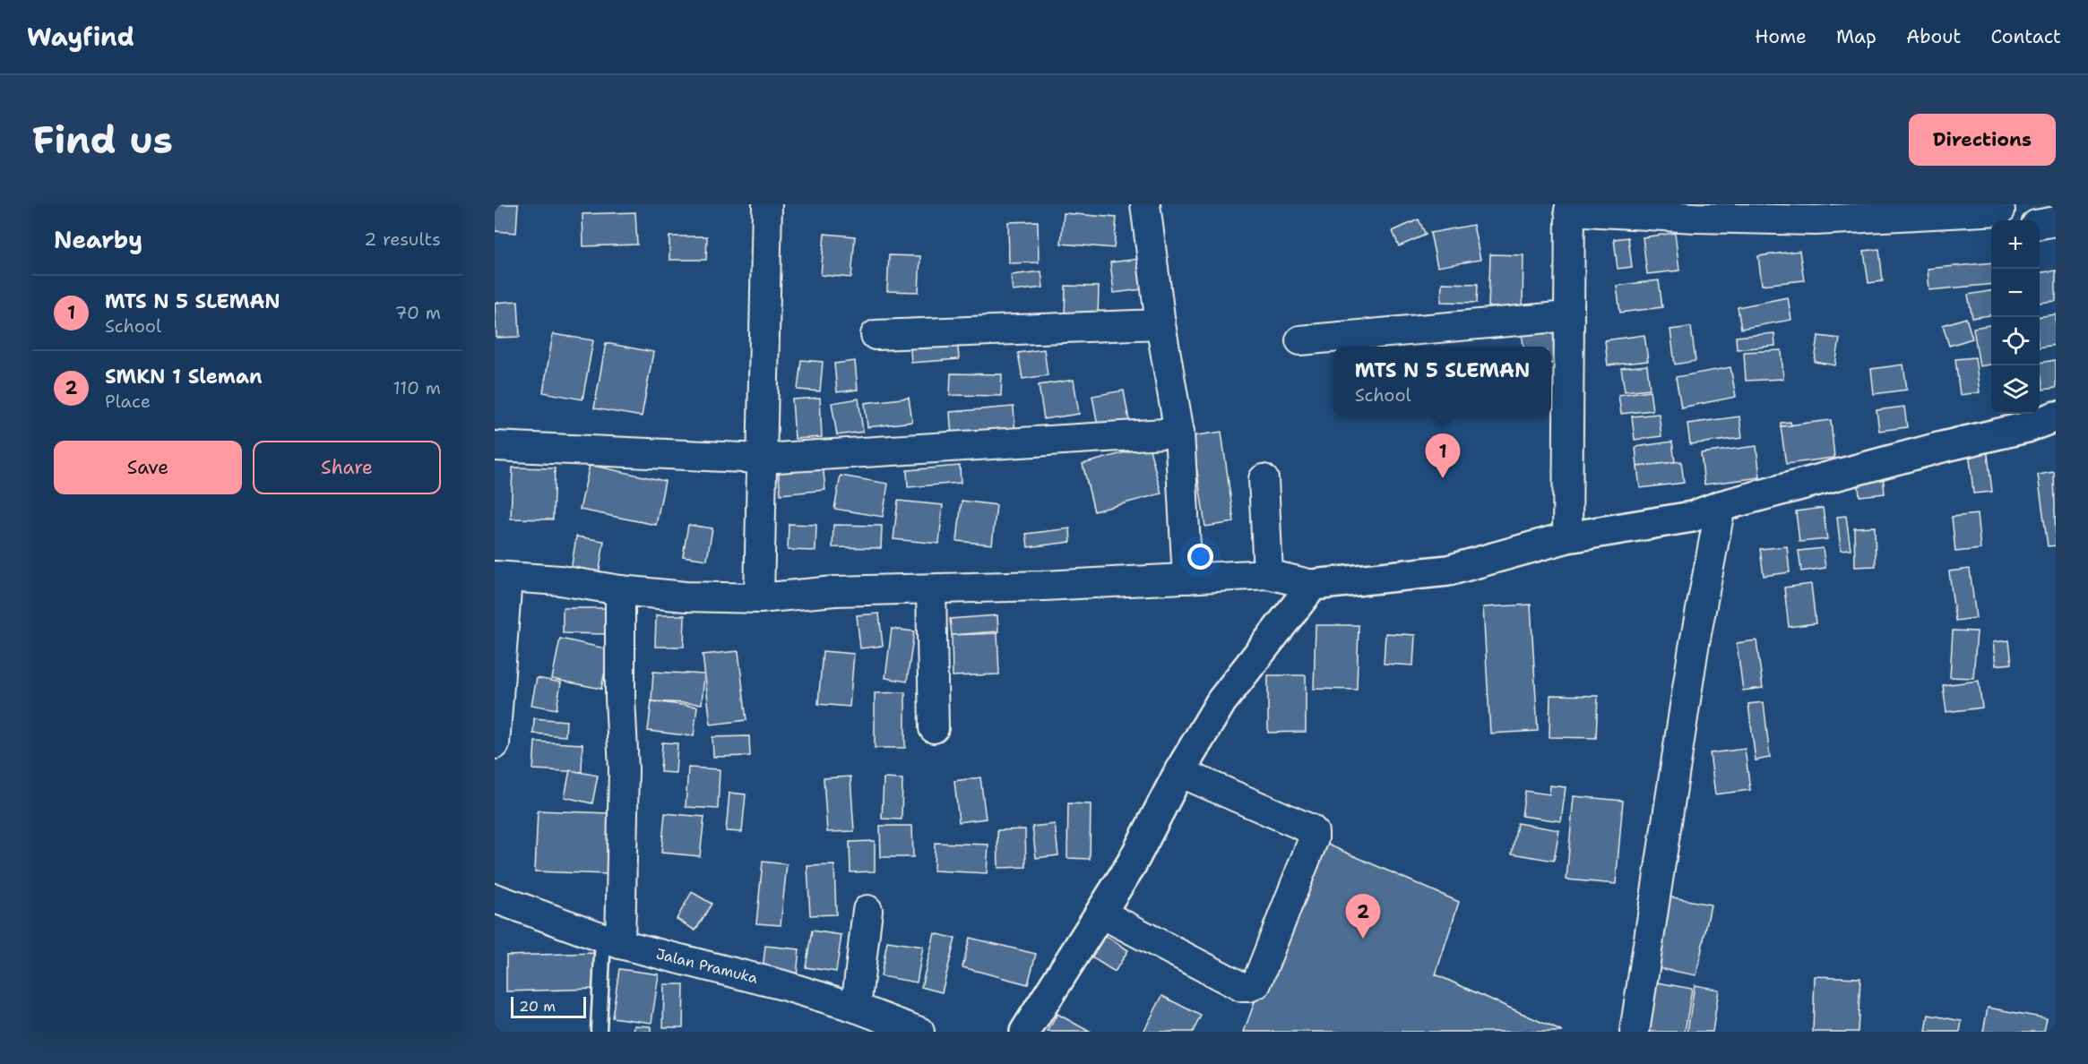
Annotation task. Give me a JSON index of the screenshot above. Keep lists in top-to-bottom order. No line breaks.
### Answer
{"streets":{"street":["Jalan Pramuka"]},"scale_bar":"20 m","page":{"header":"Wayfind","nav":["Home","Map","About","Contact"],"buttons":["Directions",["Save","Share"]],"title":"Find us","heading":["Nearby","2 results"],"map_buttons":["+","−"],"list":[{"mark":"1","name":"MTS N 5 SLEMAN","note":"School","value":"70 m"},{"mark":"2","name":"SMKN 1 Sleman","note":"Place","value":"110 m"}],"popup":["MTS N 5 SLEMAN","School"],"pins":["1","2"],"scale":"20 m"}}
